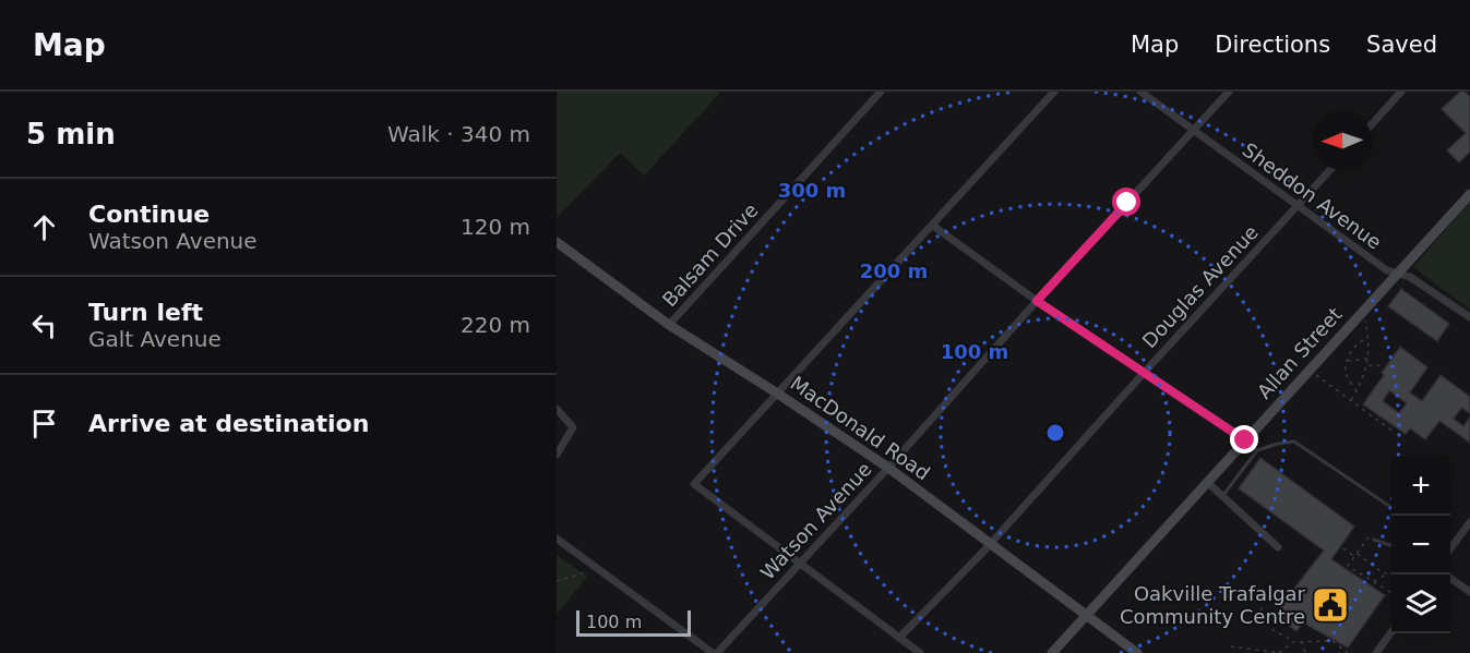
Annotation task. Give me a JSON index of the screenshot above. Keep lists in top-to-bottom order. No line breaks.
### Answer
{"streets":{"street":["Sheddon Avenue","Balsam Drive","Douglas Avenue","Allan Street","MacDonald Road","Watson Avenue"]},"crossings":[["Sheddon Avenue","Douglas Avenue"],["Sheddon Avenue","Allan Street"],["Sheddon Avenue","Watson Avenue"],["Balsam Drive","MacDonald Road"],["Douglas Avenue","MacDonald Road"],["Allan Street","MacDonald Road"],["MacDonald Road","Watson Avenue"]],"places":{"public building":["Oakville Trafalgar Community Centre"]},"scale_bar":"100 m","north":"left","page":{"header":"Map","nav":["Map","Directions","Saved"],"heading":["5 min","Walk · 340 m"],"list":[["Continue","Watson Avenue","120 m"],["Turn left","Galt Avenue","220 m"],"Arrive at destination"],"map_buttons":["+","−"],"scale":"100 m"},"rings":["300 m","200 m","100 m"]}
